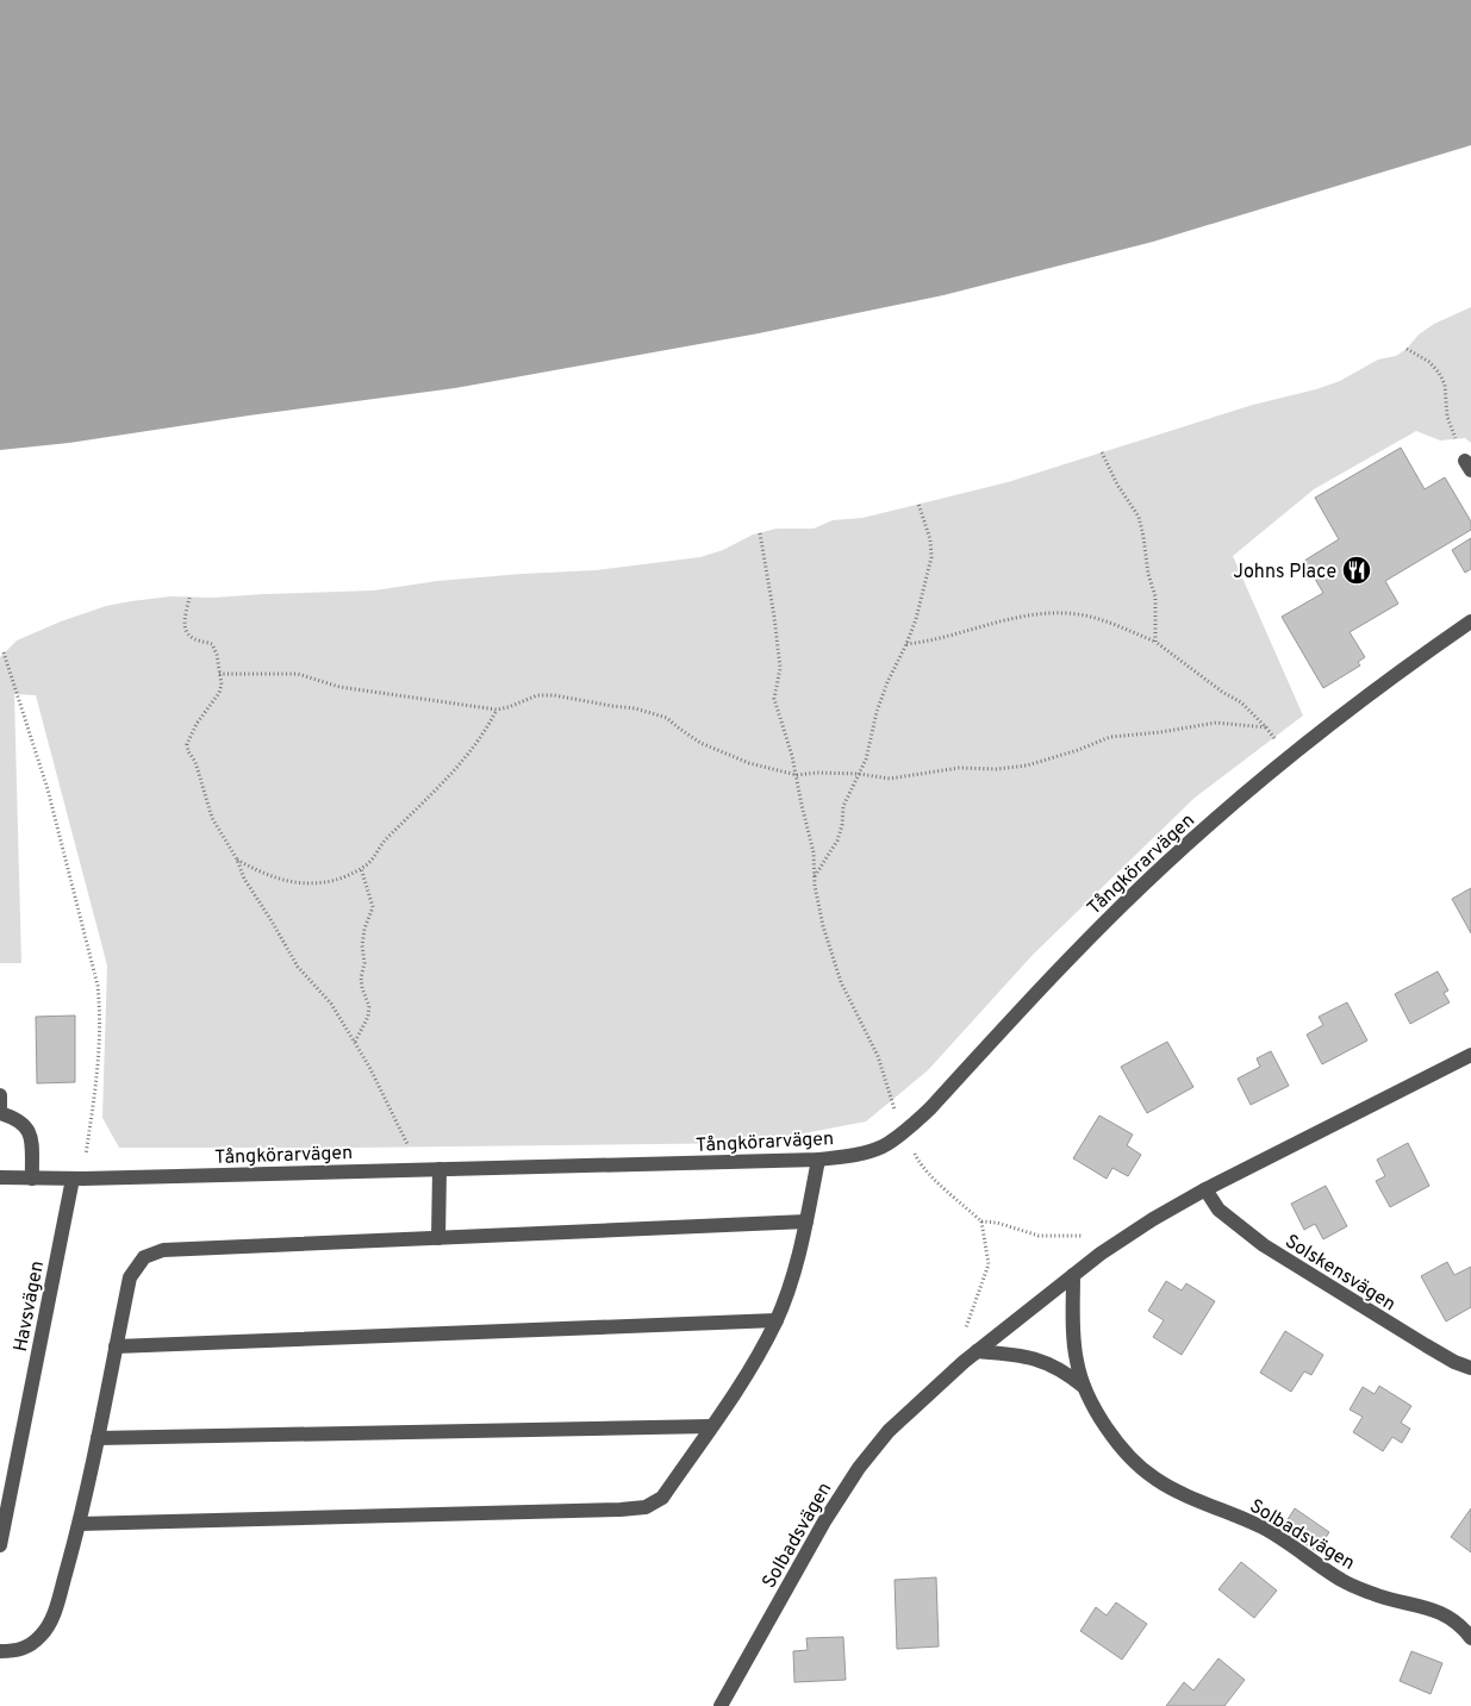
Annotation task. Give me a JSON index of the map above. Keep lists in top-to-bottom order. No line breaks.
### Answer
{"streets":{"street":["Tångkörarvägen","Solskensvägen","Havsvägen","Solbadsvägen"]},"crossings":[["Tångkörarvägen","Havsvägen"],["Solskensvägen","Solbadsvägen"]],"places":{"restaurant":["Johns Place"]}}
